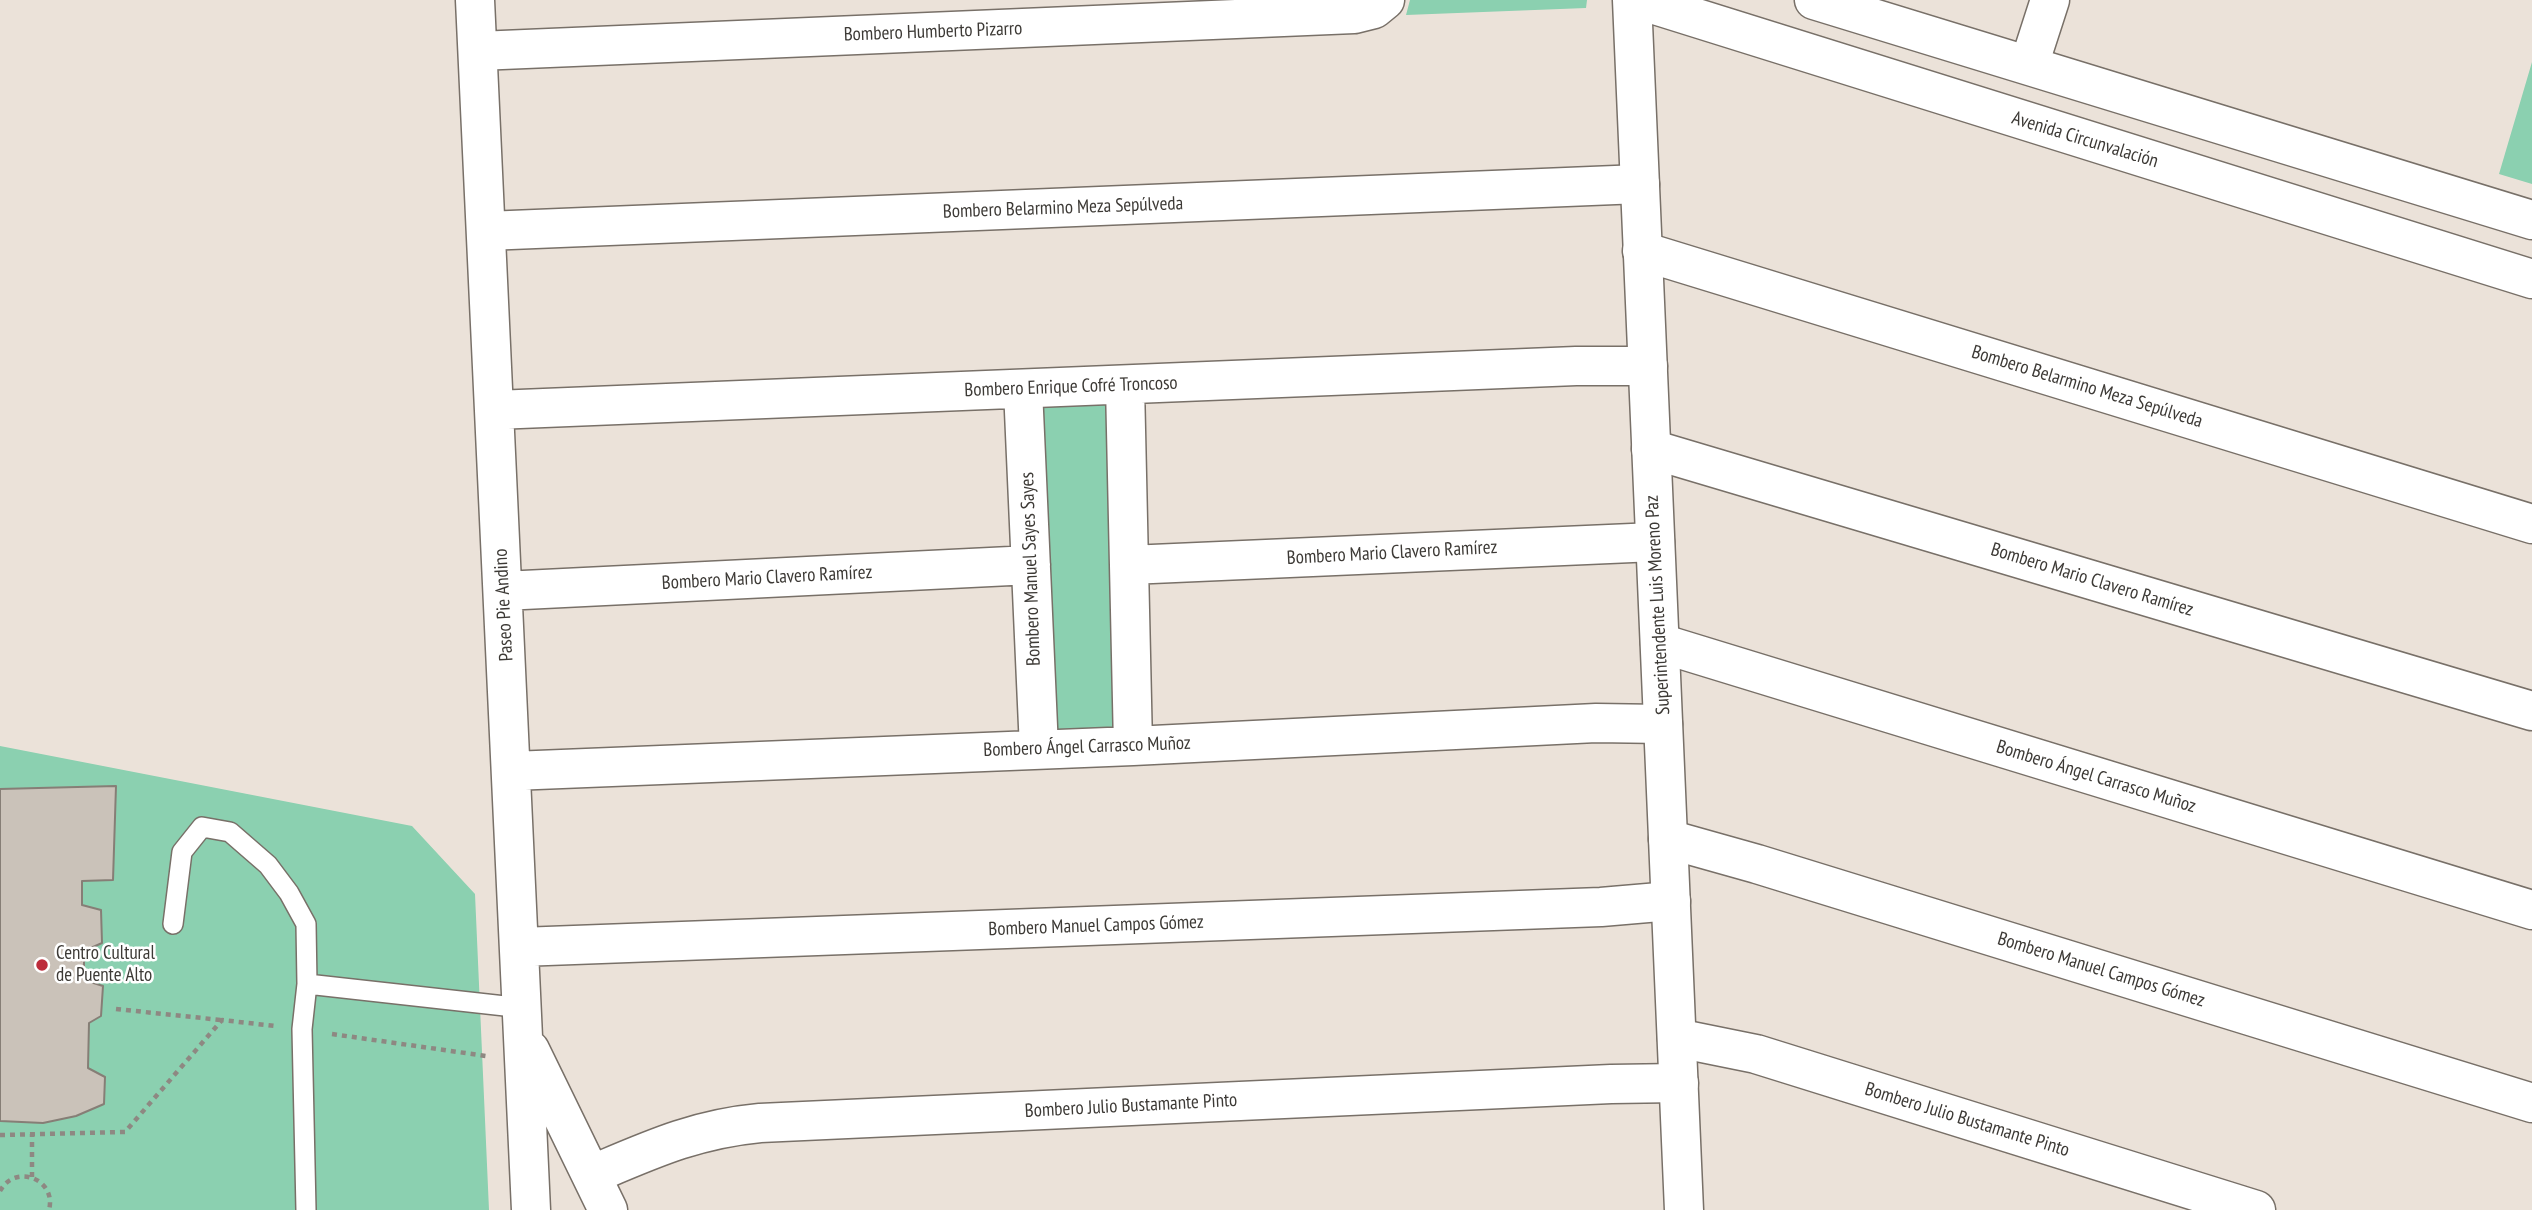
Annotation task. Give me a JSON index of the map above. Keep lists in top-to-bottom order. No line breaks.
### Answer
{"streets":{"street":["Bombero Humberto Pizarro","Avenida Circunvalación","Bombero Belarmino Meza Sepúlveda","Bombero Enrique Cofré Troncoso","Bombero Mario Clavero Ramírez","Bombero Manuel Sayes Sayes","Paseo Pie Andino","Superintendente Luis Moreno Paz","Bombero Ángel Carrasco Muñoz","Bombero Manuel Campos Gómez","Bombero Julio Bustamante Pinto"]},"crossings":[["Bombero Humberto Pizarro","Paseo Pie Andino"],["Bombero Belarmino Meza Sepúlveda","Paseo Pie Andino"],["Bombero Belarmino Meza Sepúlveda","Superintendente Luis Moreno Paz"],["Bombero Enrique Cofré Troncoso","Bombero Manuel Sayes Sayes"],["Bombero Enrique Cofré Troncoso","Paseo Pie Andino"],["Bombero Enrique Cofré Troncoso","Superintendente Luis Moreno Paz"],["Bombero Mario Clavero Ramírez","Bombero Manuel Sayes Sayes"],["Bombero Mario Clavero Ramírez","Paseo Pie Andino"],["Bombero Mario Clavero Ramírez","Superintendente Luis Moreno Paz"],["Bombero Manuel Sayes Sayes","Bombero Ángel Carrasco Muñoz"],["Paseo Pie Andino","Bombero Ángel Carrasco Muñoz"],["Paseo Pie Andino","Bombero Manuel Campos Gómez"],["Superintendente Luis Moreno Paz","Bombero Ángel Carrasco Muñoz"],["Superintendente Luis Moreno Paz","Bombero Manuel Campos Gómez"],["Superintendente Luis Moreno Paz","Bombero Julio Bustamante Pinto"]],"places":["Centro Cultural de Puente Alto"]}
